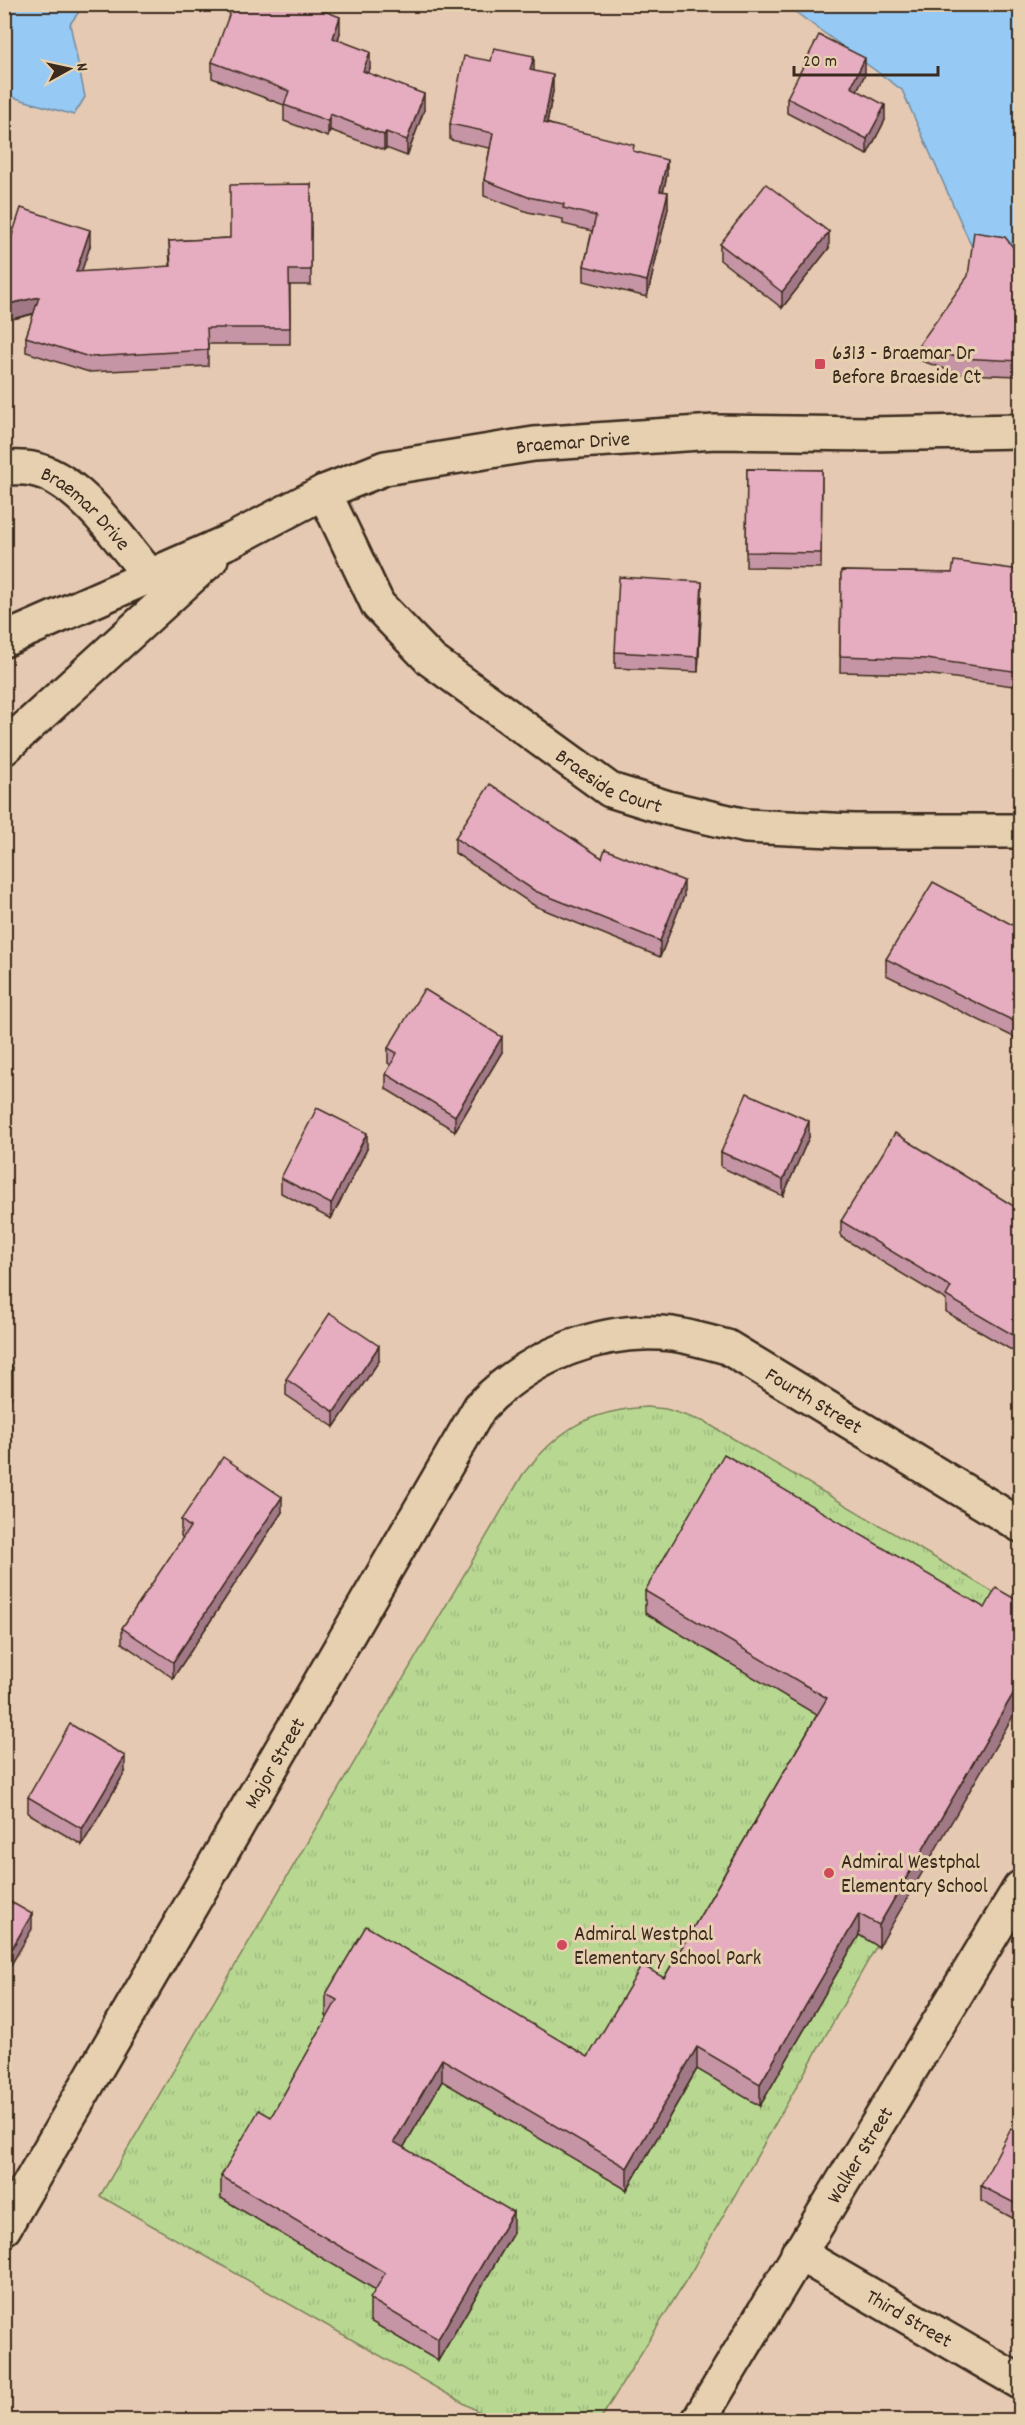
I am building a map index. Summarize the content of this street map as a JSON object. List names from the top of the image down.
{
  "streets": {
    "street": [
      "Braemar Drive",
      "Braeside Court",
      "Fourth Street",
      "Major Street",
      "Walker Street",
      "Third Street"
    ]
  },
  "crossings": [
    ["Braemar Drive", "Braeside Court"],
    ["Fourth Street", "Major Street"],
    ["Walker Street", "Third Street"]
  ],
  "places": {
    "transit": ["6313 - Braemar Dr Before Braeside Ct"],
    "other": ["Admiral Westphal Elementary School", "Admiral Westphal Elementary School Park"]
  },
  "scale_bar": "20 m",
  "north": "right"
}
